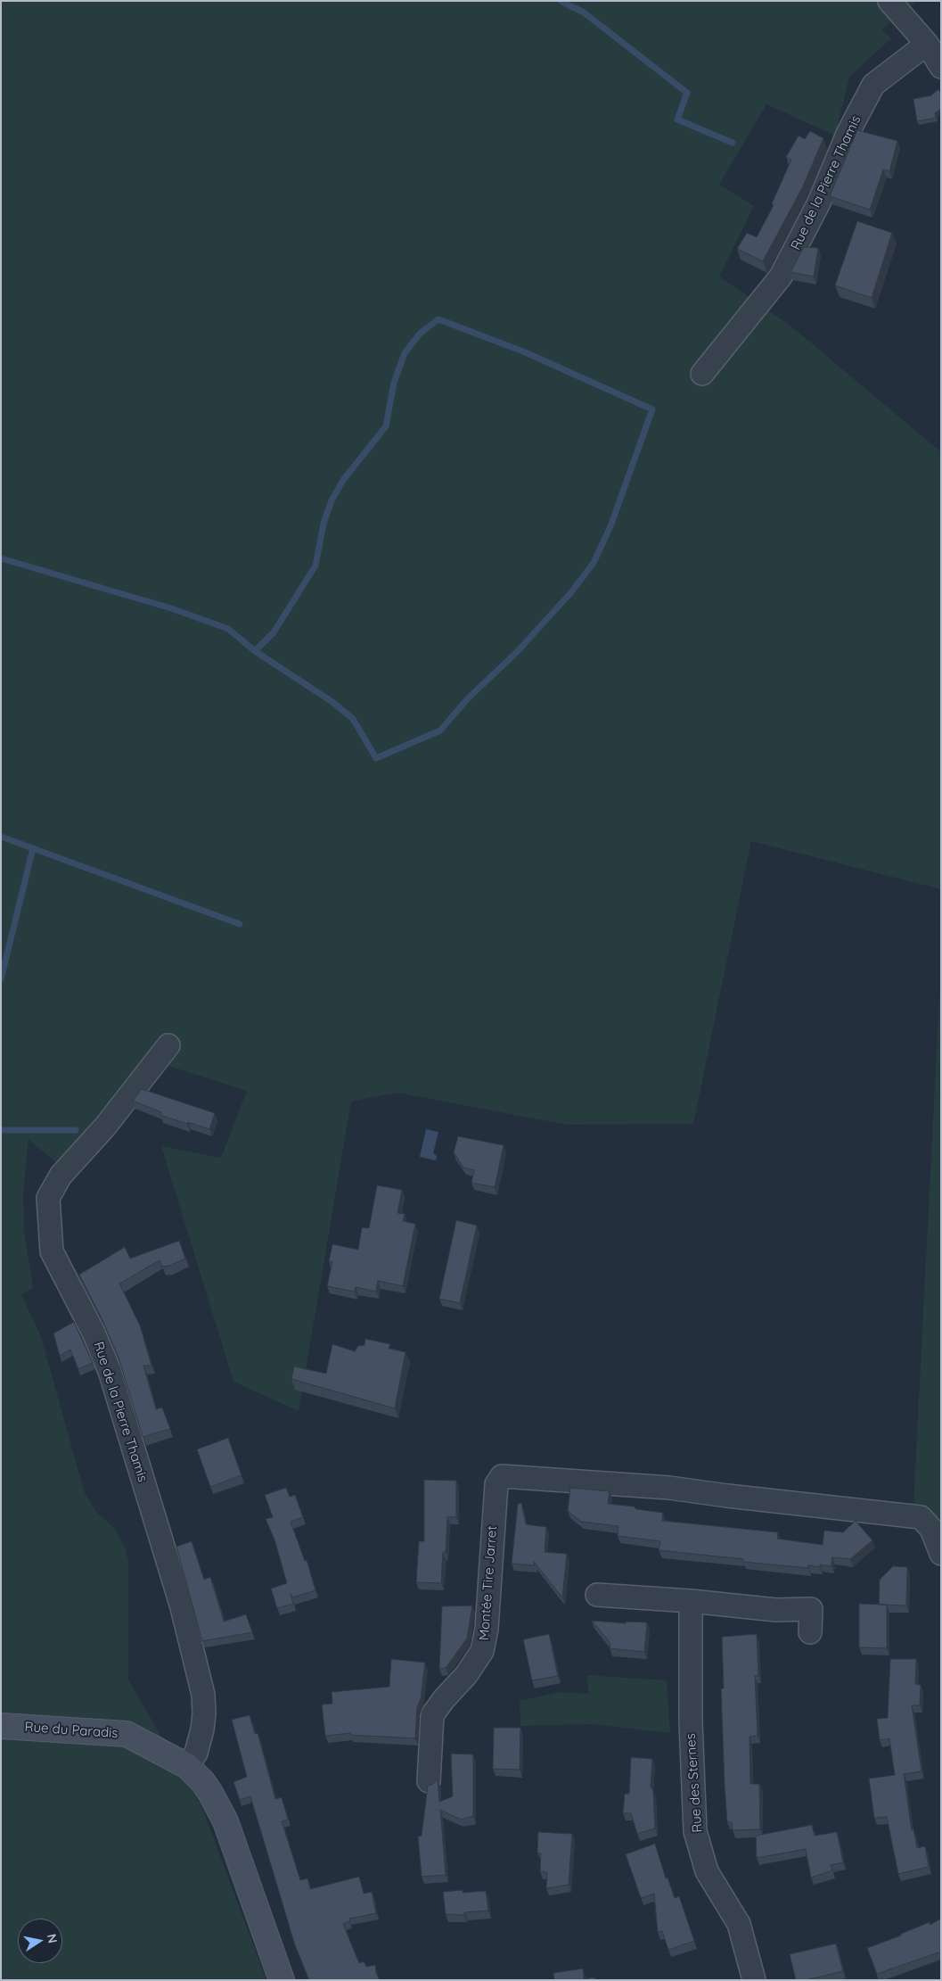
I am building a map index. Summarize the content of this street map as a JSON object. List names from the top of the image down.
{
  "streets": {
    "main road": ["Rue du Paradis"],
    "street": ["Rue de la Pierre Thamis", "Montée Tire Jarret", "Rue des Sternes"]
  },
  "crossings": [
    ["Rue de la Pierre Thamis", "Rue du Paradis"]
  ],
  "north": "right"
}
